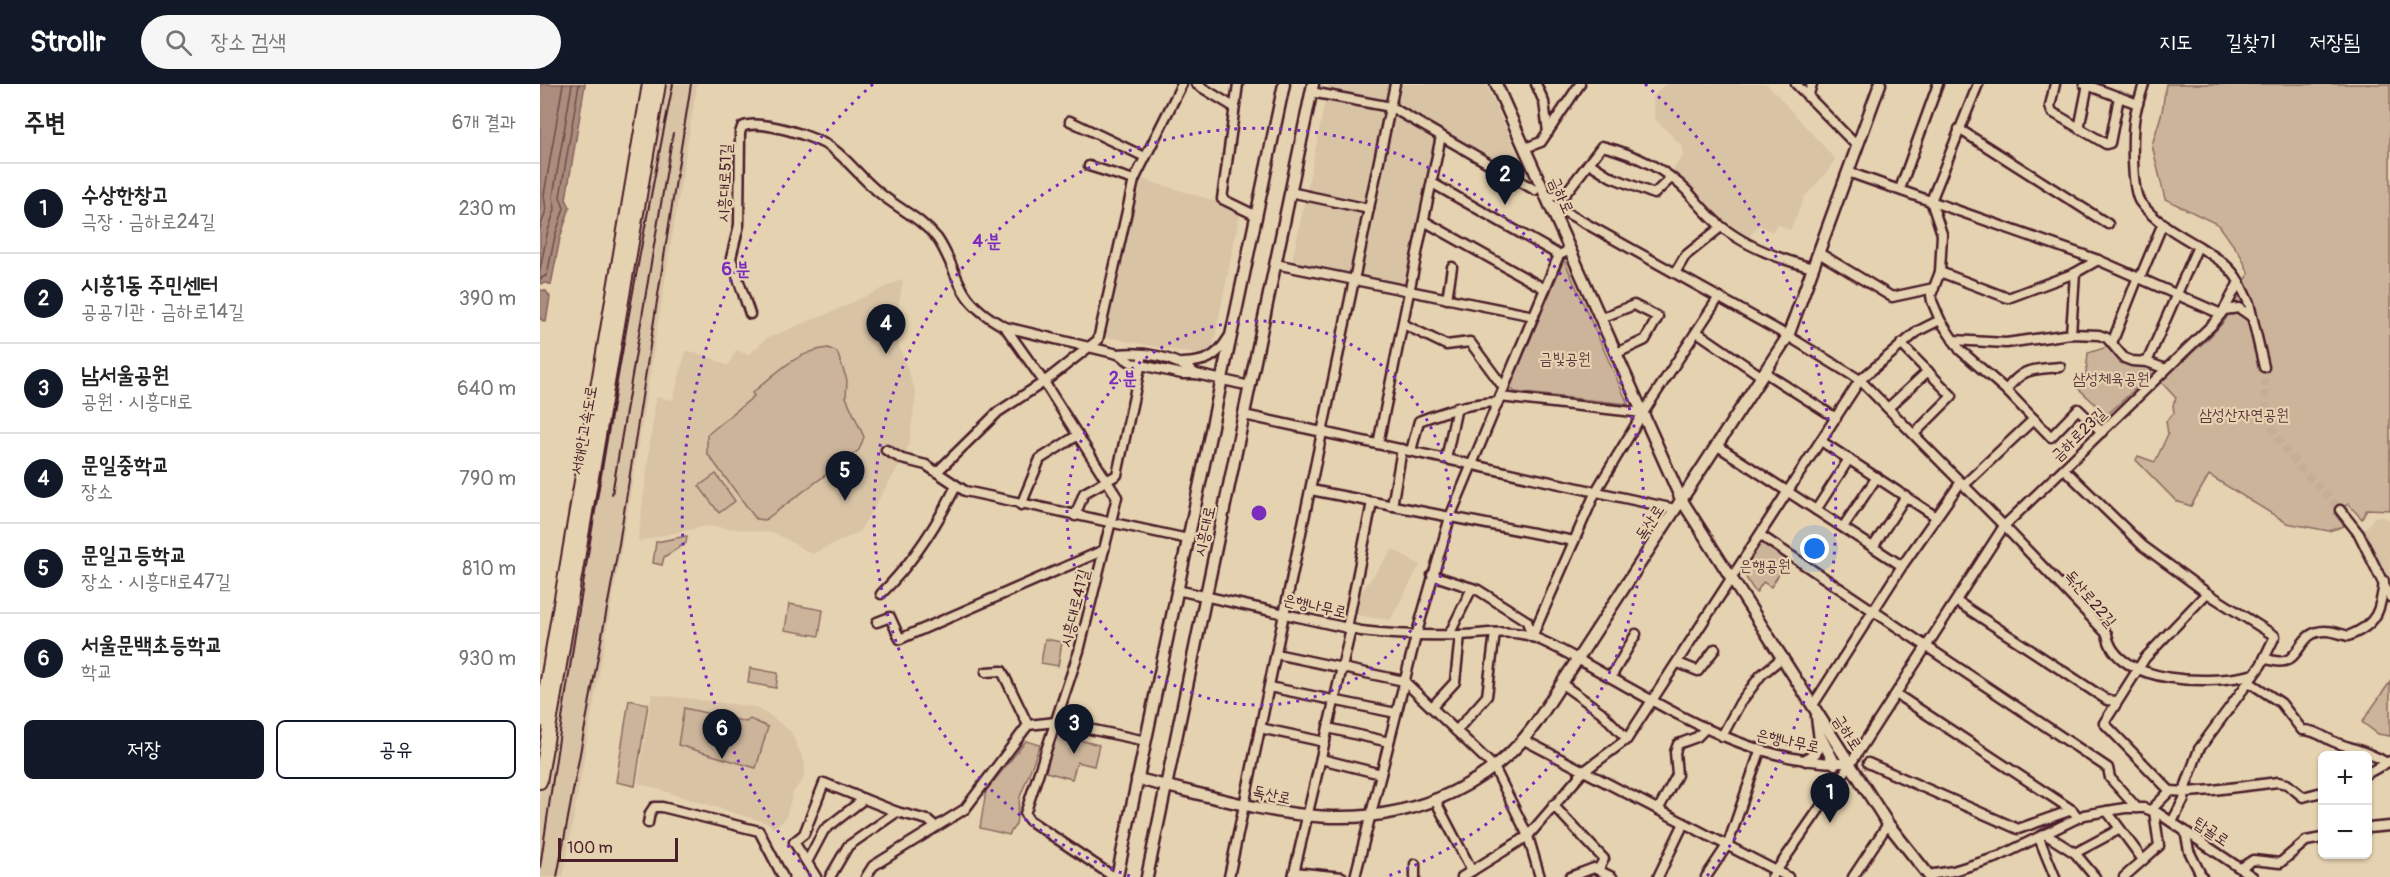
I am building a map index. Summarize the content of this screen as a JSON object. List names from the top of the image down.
{
  "streets": {
    "highway": ["서해안고속도로"],
    "main road": ["금하로", "독산로", "시흥대로"],
    "street": [
      "시흥대로51길",
      "금하로23길",
      "독산로22길",
      "은행나무로",
      "시흥대로41길",
      "탑골로"
    ]
  },
  "crossings": [
    ["시흥대로51길", "시흥대로"],
    ["시흥대로51길", "시흥대로41길"],
    ["금하로", "금하로23길"],
    ["금하로", "독산로"],
    ["금하로", "독산로22길"],
    ["금하로", "은행나무로"],
    ["금하로", "탑골로"],
    ["금하로23길", "독산로22길"],
    ["금하로23길", "은행나무로"],
    ["독산로", "시흥대로"],
    ["독산로", "독산로22길"],
    ["독산로", "은행나무로"],
    ["시흥대로", "은행나무로"],
    ["시흥대로", "시흥대로41길"]
  ],
  "parks": [
    "금빛공원",
    "삼성체육공원",
    "삼성산자연공원",
    "은행공원"
  ],
  "scale_bar": "100 m",
  "page": {
    "header": "Strollr",
    "search": "장소 검색",
    "nav": ["지도", "길찾기", "저장됨"],
    "heading": ["주변", "6개 결과"],
    "pins": [
      "2",
      "4",
      "5",
      "3",
      "6",
      "1"
    ],
    "list": [
      {
        "mark": "1",
        "name": "수상한창고",
        "note": "극장 · 금하로24길",
        "value": "230 m"
      },
      {
        "mark": "2",
        "name": "시흥1동 주민센터",
        "note": "공공기관 · 금하로14길",
        "value": "390 m"
      },
      {
        "mark": "3",
        "name": "남서울공원",
        "note": "공원 · 시흥대로",
        "value": "640 m"
      },
      {
        "mark": "4",
        "name": "문일중학교",
        "note": "장소",
        "value": "790 m"
      },
      {
        "mark": "5",
        "name": "문일고등학교",
        "note": "장소 · 시흥대로47길",
        "value": "810 m"
      },
      {
        "mark": "6",
        "name": "서울문백초등학교",
        "note": "학교",
        "value": "930 m"
      }
    ],
    "buttons": ["저장", "공유"],
    "map_buttons": ["+", "−"],
    "scale": "100 m"
  },
  "rings": ["4 분", "6 분", "2 분"]
}
